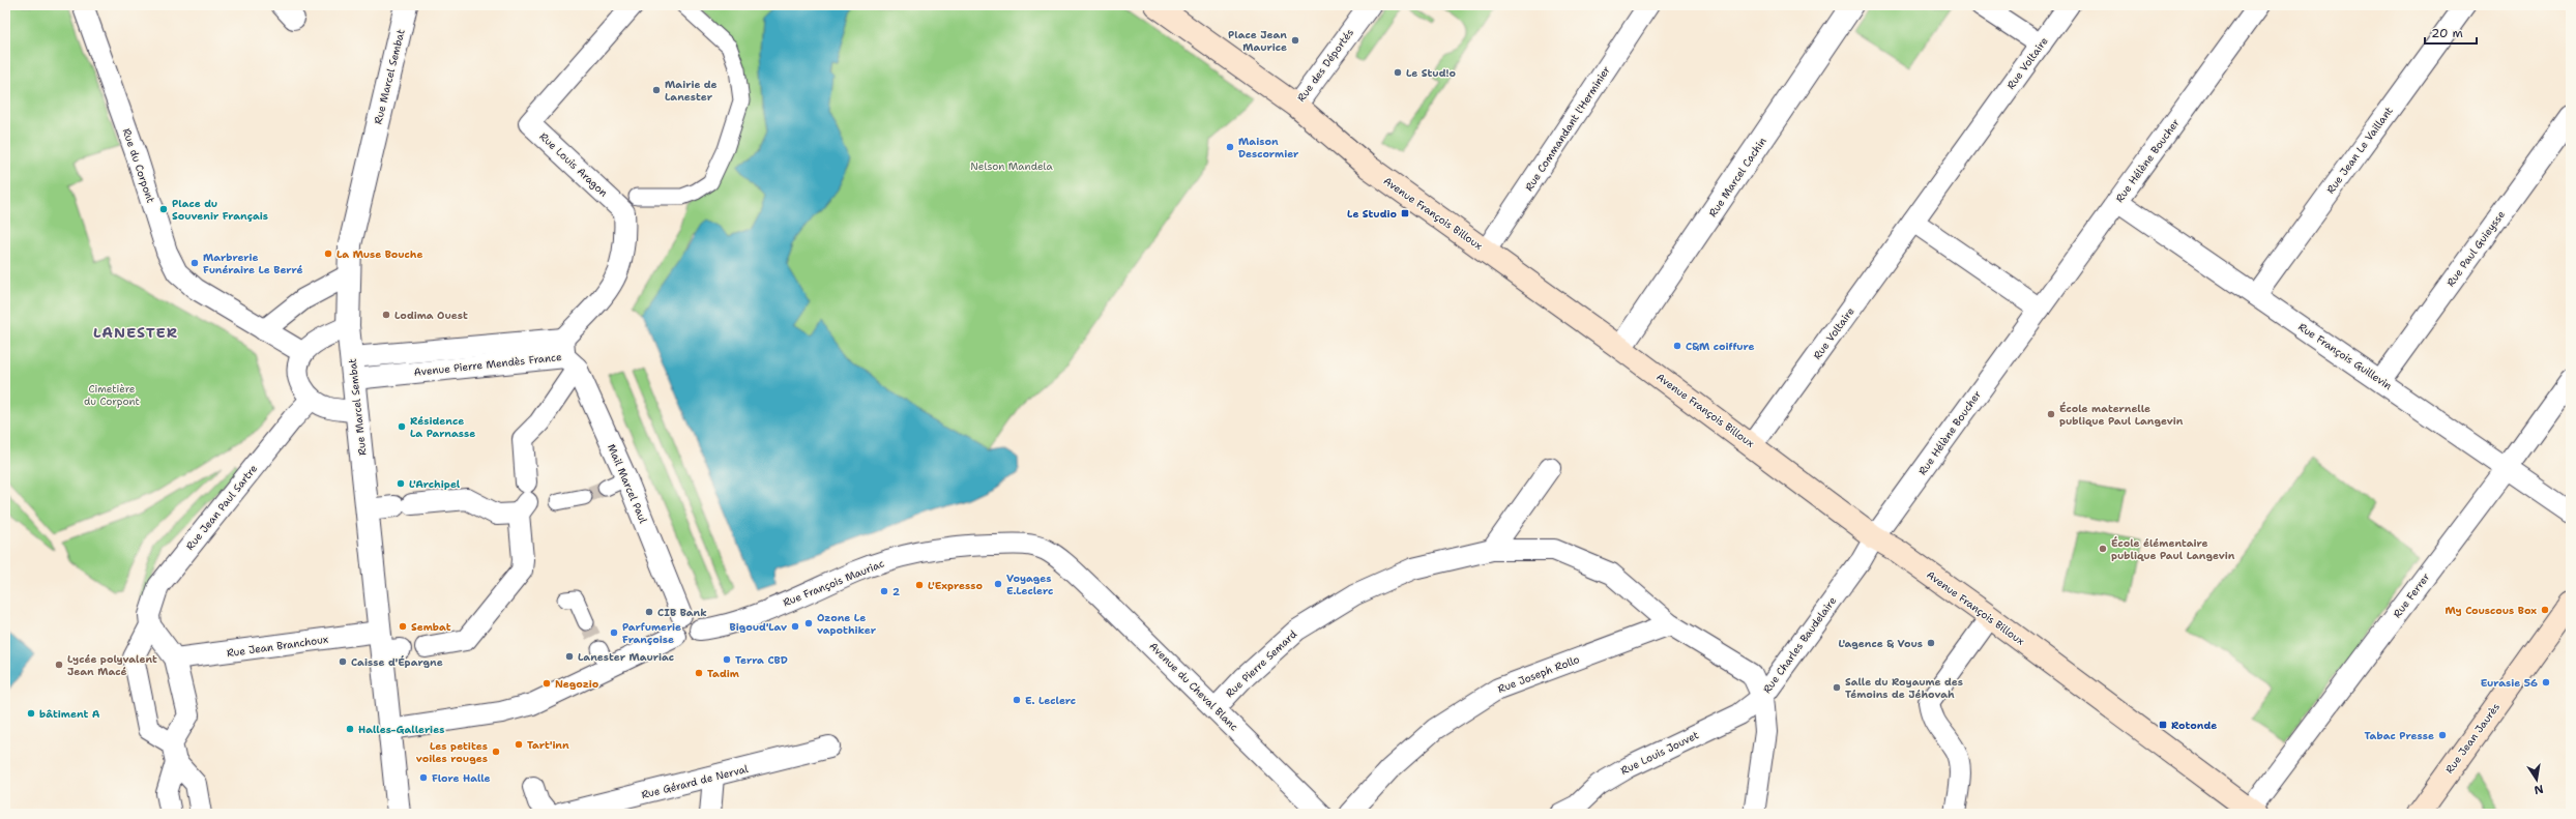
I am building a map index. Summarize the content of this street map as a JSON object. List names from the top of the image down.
{
  "streets": {
    "main road": ["Avenue François Billoux", "Rue Jean Jaurès"],
    "street": [
      "Rue Voltaire",
      "Rue des Déportés",
      "Rue Marcel Sembat",
      "Rue Commandant l'Herminier",
      "Rue Jean Le Vaillant",
      "Rue Hélène Boucher",
      "Rue Louis Aragon",
      "Rue du Corpont",
      "Rue Marcel Cachin",
      "Rue Paul Guieysse",
      "Rue François Guillevin",
      "Avenue Pierre Mendès France",
      "Mail Marcel Paul",
      "Rue Jean Paul Sartre",
      "Rue François Mauriac",
      "Rue Ferrer",
      "Rue Charles Baudelaire",
      "Rue Jean Branchoux",
      "Rue Pierre Semard",
      "Rue Joseph Rollo",
      "Avenue du Cheval Blanc",
      "Rue Louis Jouvet",
      "Rue Gérard de Nerval"
    ]
  },
  "crossings": [
    ["Rue Voltaire", "Avenue François Billoux"],
    ["Rue des Déportés", "Avenue François Billoux"],
    ["Rue Marcel Sembat", "Avenue Pierre Mendès France"],
    ["Rue Marcel Sembat", "Rue Jean Branchoux"],
    ["Rue Commandant l'Herminier", "Avenue François Billoux"],
    ["Rue Jean Le Vaillant", "Rue François Guillevin"],
    ["Rue Hélène Boucher", "Avenue François Billoux"],
    ["Rue Hélène Boucher", "Rue François Guillevin"],
    ["Rue Hélène Boucher", "Rue Charles Baudelaire"],
    ["Rue Marcel Cachin", "Avenue François Billoux"],
    ["Avenue François Billoux", "Rue Ferrer"],
    ["Avenue François Billoux", "Rue Charles Baudelaire"],
    ["Rue Paul Guieysse", "Rue François Guillevin"],
    ["Rue François Guillevin", "Rue Ferrer"],
    ["Avenue Pierre Mendès France", "Mail Marcel Paul"],
    ["Mail Marcel Paul", "Rue François Mauriac"],
    ["Rue François Mauriac", "Avenue du Cheval Blanc"],
    ["Rue Charles Baudelaire", "Rue Pierre Semard"],
    ["Rue Charles Baudelaire", "Rue Louis Jouvet"],
    ["Rue Pierre Semard", "Rue Joseph Rollo"],
    ["Rue Pierre Semard", "Avenue du Cheval Blanc"],
    ["Rue Pierre Semard", "Rue Louis Jouvet"]
  ],
  "districts": ["LANESTER"],
  "parks": ["Nelson Mandela", "Cimetière du Corpont"],
  "places": {
    "other": [
      "Place Jean Maurice",
      "Le Stud!o",
      "Mairie de Lanester",
      "Maison Descormier",
      "Place du Souvenir Français",
      "La Muse Bouche",
      "Marbrerie Funéraire Le Berré",
      "Lodima Ouest",
      "C&M coiffure",
      "École maternelle publique Paul Langevin",
      "Résidence La Parnasse",
      "L'Archipel",
      "École élémentaire publique Paul Langevin",
      "Voyages E.Leclerc",
      "L'Expresso",
      "2",
      "My Couscous Box",
      "CIB Bank",
      "Ozone Le vapothiker",
      "Sembat",
      "Bigoud'Lav",
      "Parfumerie Françoise",
      "L'agence & Vous",
      "Lanester Mauriac",
      "Terra CBD",
      "Caisse d'Épargne",
      "Lycée polyvalent Jean Macé",
      "Tadim",
      "Eurasie 56",
      "Negozio",
      "Salle du Royaume des Témoins de Jéhovah",
      "E. Leclerc",
      "bâtiment A",
      "Halles-Galleries",
      "Tabac Presse",
      "Tart'inn",
      "Les petites voiles rouges",
      "Flore Halle"
    ],
    "transit": ["Le Studio", "Rotonde"]
  },
  "scale_bar": "20 m",
  "north": "bottom"
}
